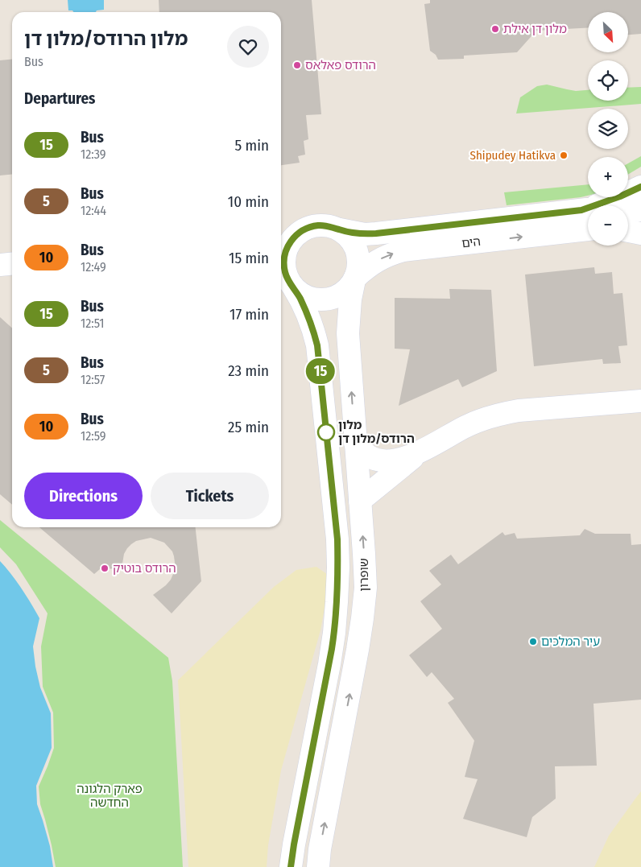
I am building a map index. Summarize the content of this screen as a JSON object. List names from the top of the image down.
{
  "streets": {
    "street": ["הים", "שופרון"]
  },
  "crossings": [
    ["הים", "שופרון"]
  ],
  "parks": ["פארק הלגונה החדשה"],
  "places": [
    "מלון דן אילת",
    "הרודס פאלאס",
    "Shipudey Hatikva",
    "מלון הרודס/מלון דן",
    "הרודס בוטיק",
    "עיר המלכים"
  ],
  "lines": ["bus line 15"],
  "north": "bottom right",
  "page": {
    "on_map": "15",
    "map_buttons": ["+", "−"],
    "heading": [
      ["מלון הרודס/מלון דן", "Bus"],
      "Departures"
    ],
    "list": [
      {
        "mark": "15",
        "name": "Bus",
        "note": "12:39",
        "value": "5 min"
      },
      {
        "mark": "5",
        "name": "Bus",
        "note": "12:44",
        "value": "10 min"
      },
      {
        "mark": "10",
        "name": "Bus",
        "note": "12:49",
        "value": "15 min"
      },
      {
        "mark": "15",
        "name": "Bus",
        "note": "12:51",
        "value": "17 min"
      },
      {
        "mark": "5",
        "name": "Bus",
        "note": "12:57",
        "value": "23 min"
      },
      {
        "mark": "10",
        "name": "Bus",
        "note": "12:59",
        "value": "25 min"
      }
    ],
    "buttons": ["Directions", "Tickets"]
  }
}
